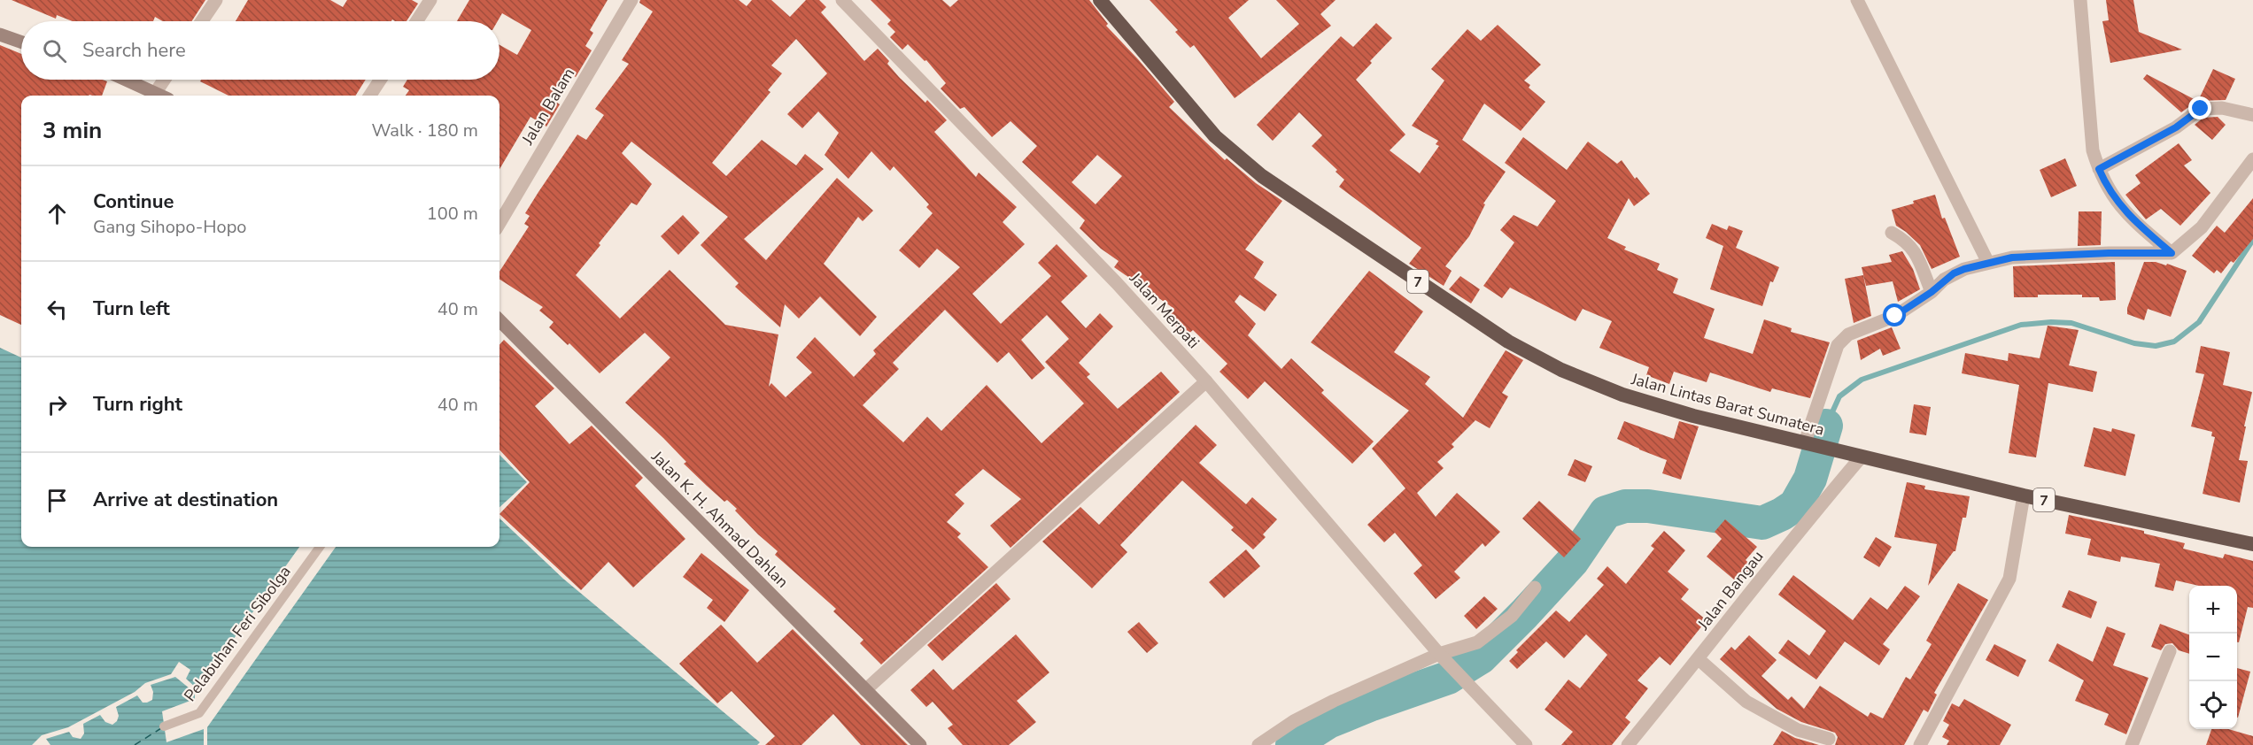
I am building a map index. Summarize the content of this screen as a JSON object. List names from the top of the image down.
{
  "streets": {
    "highway": ["7", "Jalan Lintas Barat Sumatera"],
    "main road": ["Jalan K. H. Ahmad Dahlan"],
    "street": ["Jalan Balam", "Jalan Merpati", "Jalan Bangau"],
    "lane": ["Pelabuhan Feri Sibolga"]
  },
  "crossings": [
    ["Jalan Lintas Barat Sumatera", "Jalan Bangau"]
  ],
  "page": {
    "search": "Search here",
    "heading": ["3 min", "Walk · 180 m"],
    "list": [
      ["Continue", "Gang Sihopo-Hopo", "100 m"],
      ["Turn left", "40 m"],
      ["Turn right", "40 m"],
      "Arrive at destination"
    ],
    "map_buttons": ["+", "−"]
  }
}
